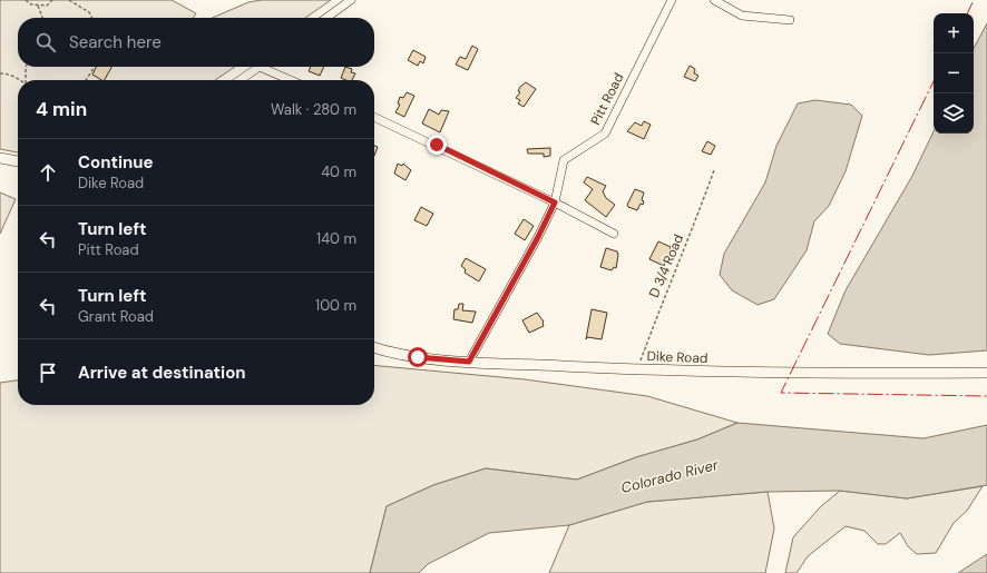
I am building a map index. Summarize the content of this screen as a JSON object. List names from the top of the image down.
{
  "streets": {
    "street": ["Pitt Road", "Dike Road"],
    "path": ["D 3/4 Road"]
  },
  "crossings": [
    ["Pitt Road", "Dike Road"],
    ["D 3/4 Road", "Dike Road"]
  ],
  "water": ["Colorado River"],
  "page": {
    "map_buttons": ["+", "−"],
    "search": "Search here",
    "heading": ["4 min", "Walk · 280 m"],
    "list": [
      ["Continue", "Dike Road", "40 m"],
      ["Turn left", "Pitt Road", "140 m"],
      ["Turn left", "Grant Road", "100 m"],
      "Arrive at destination"
    ]
  }
}
